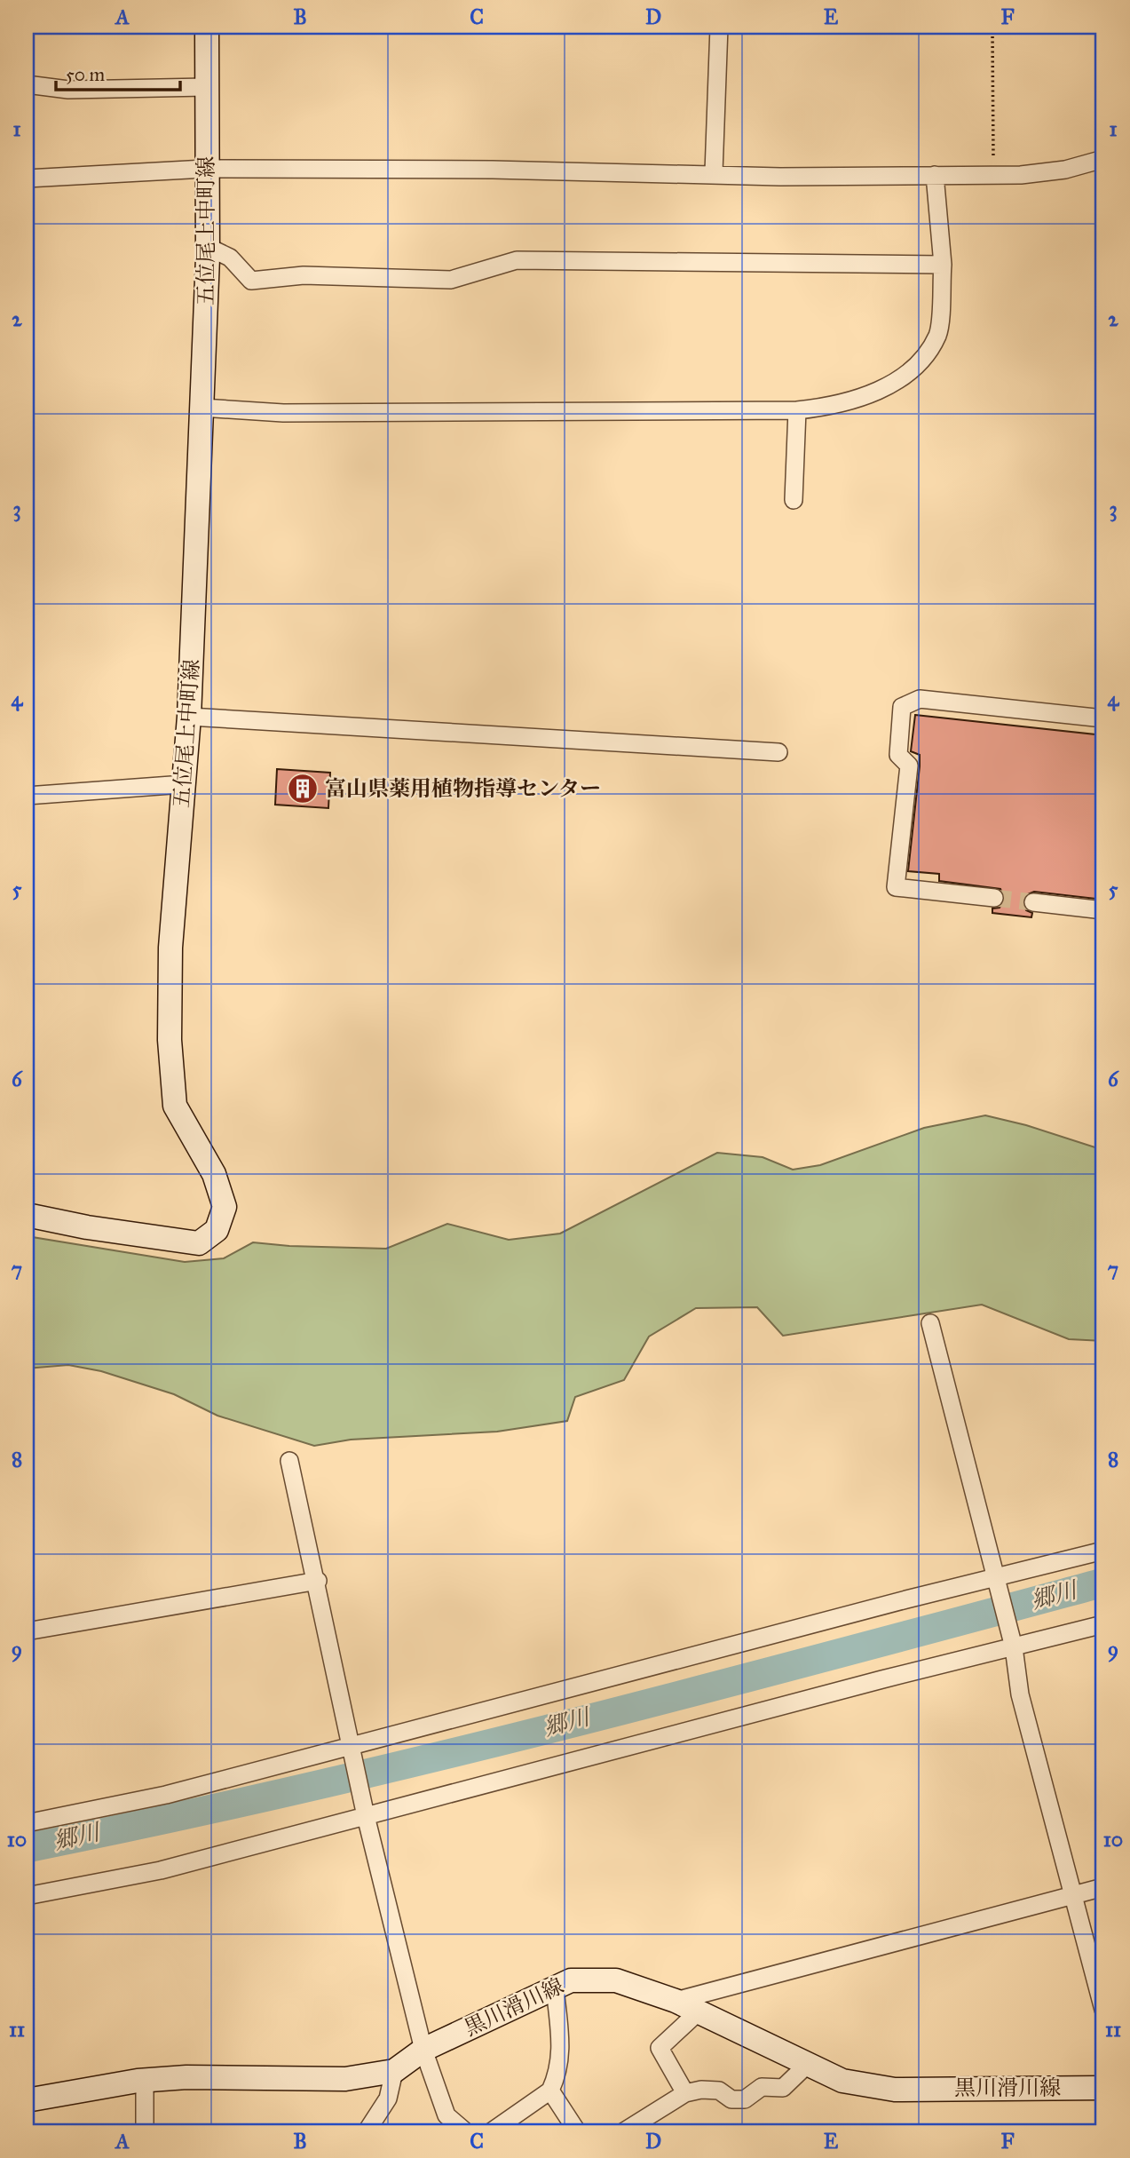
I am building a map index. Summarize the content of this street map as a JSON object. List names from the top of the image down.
{
  "streets": {
    "main road": ["五位尾上中町線", "黒川滑川線"]
  },
  "water": ["郷川"],
  "places": {
    "building": ["富山県薬用植物指導センター"]
  },
  "scale_bar": "50 m",
  "grid": {
    "columns": [
      "A",
      "B",
      "C",
      "D",
      "E",
      "F"
    ],
    "rows": [
      "1",
      "2",
      "3",
      "4",
      "5",
      "6",
      "7",
      "8",
      "9",
      "10",
      "11"
    ]
  }
}
